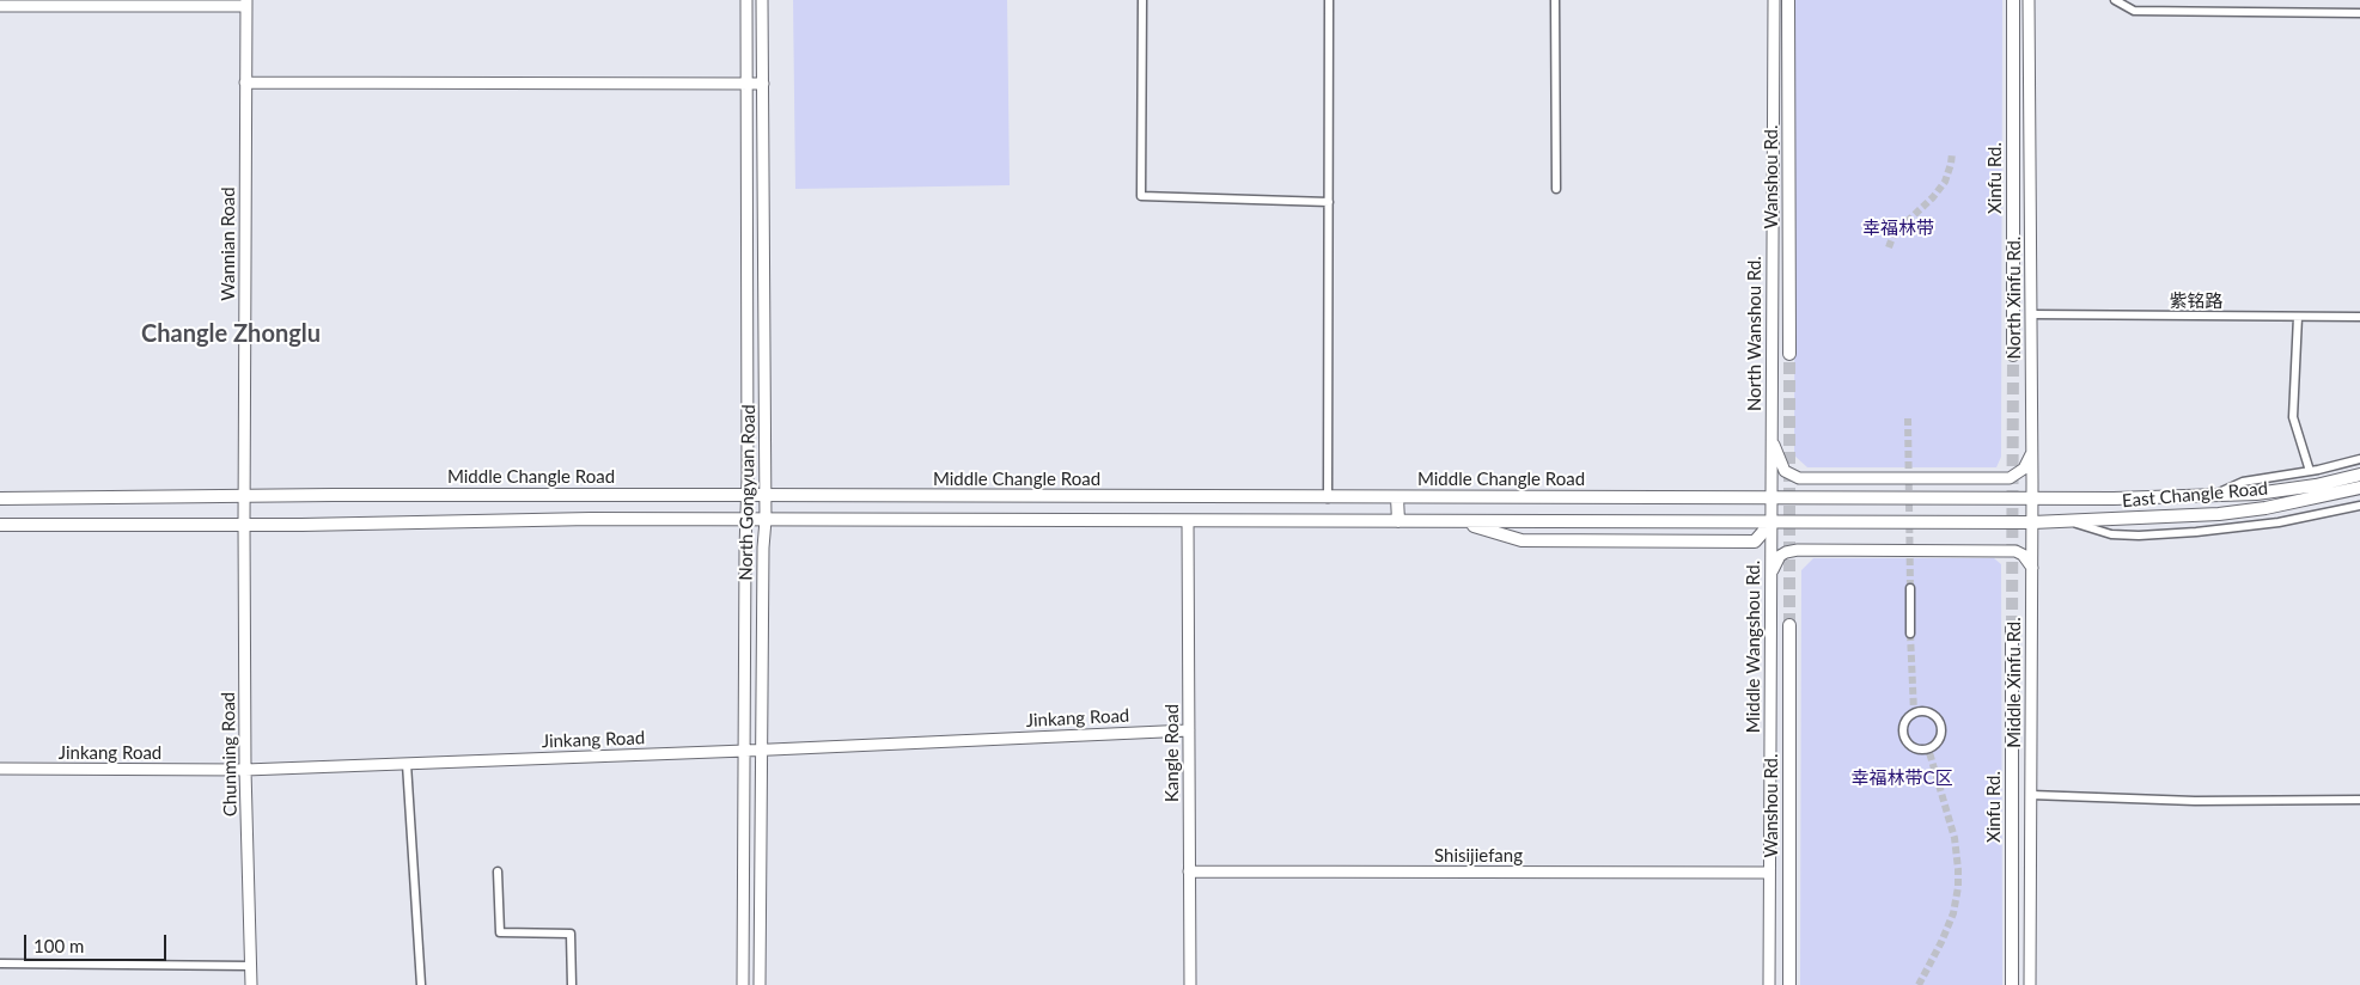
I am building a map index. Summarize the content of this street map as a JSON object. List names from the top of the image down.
{
  "streets": {
    "main road": [
      "Wanshou Rd.",
      "Xinfu Rd.",
      "Wannian Road",
      "North Xinfu Rd.",
      "North Wanshou Rd.",
      "Middle Changle Road",
      "North Gongyuan Road",
      "East Changle Road",
      "Middle Wangshou Rd.",
      "Middle Xinfu Rd.",
      "Jinkang Road",
      "Kangle Road",
      "Chunming Road",
      "Shisijiefang"
    ],
    "street": ["紫铭路"]
  },
  "crossings": [
    ["Wannian Road", "Middle Changle Road"],
    ["Wannian Road", "Chunming Road"],
    ["North Xinfu Rd.", "紫铭路"],
    ["North Xinfu Rd.", "Middle Changle Road"],
    ["North Xinfu Rd.", "East Changle Road"],
    ["North Xinfu Rd.", "Middle Xinfu Rd."],
    ["North Wanshou Rd.", "Middle Changle Road"],
    ["North Wanshou Rd.", "Middle Wangshou Rd."],
    ["Middle Changle Road", "North Gongyuan Road"],
    ["Middle Changle Road", "East Changle Road"],
    ["North Gongyuan Road", "Jinkang Road"],
    ["East Changle Road", "Middle Xinfu Rd."],
    ["Middle Wangshou Rd.", "Shisijiefang"],
    ["Jinkang Road", "Kangle Road"],
    ["Jinkang Road", "Chunming Road"],
    ["Kangle Road", "Shisijiefang"]
  ],
  "districts": ["Changle Zhonglu"],
  "parks": ["幸福林带", "幸福林带C区"],
  "scale_bar": "100 m"
}
